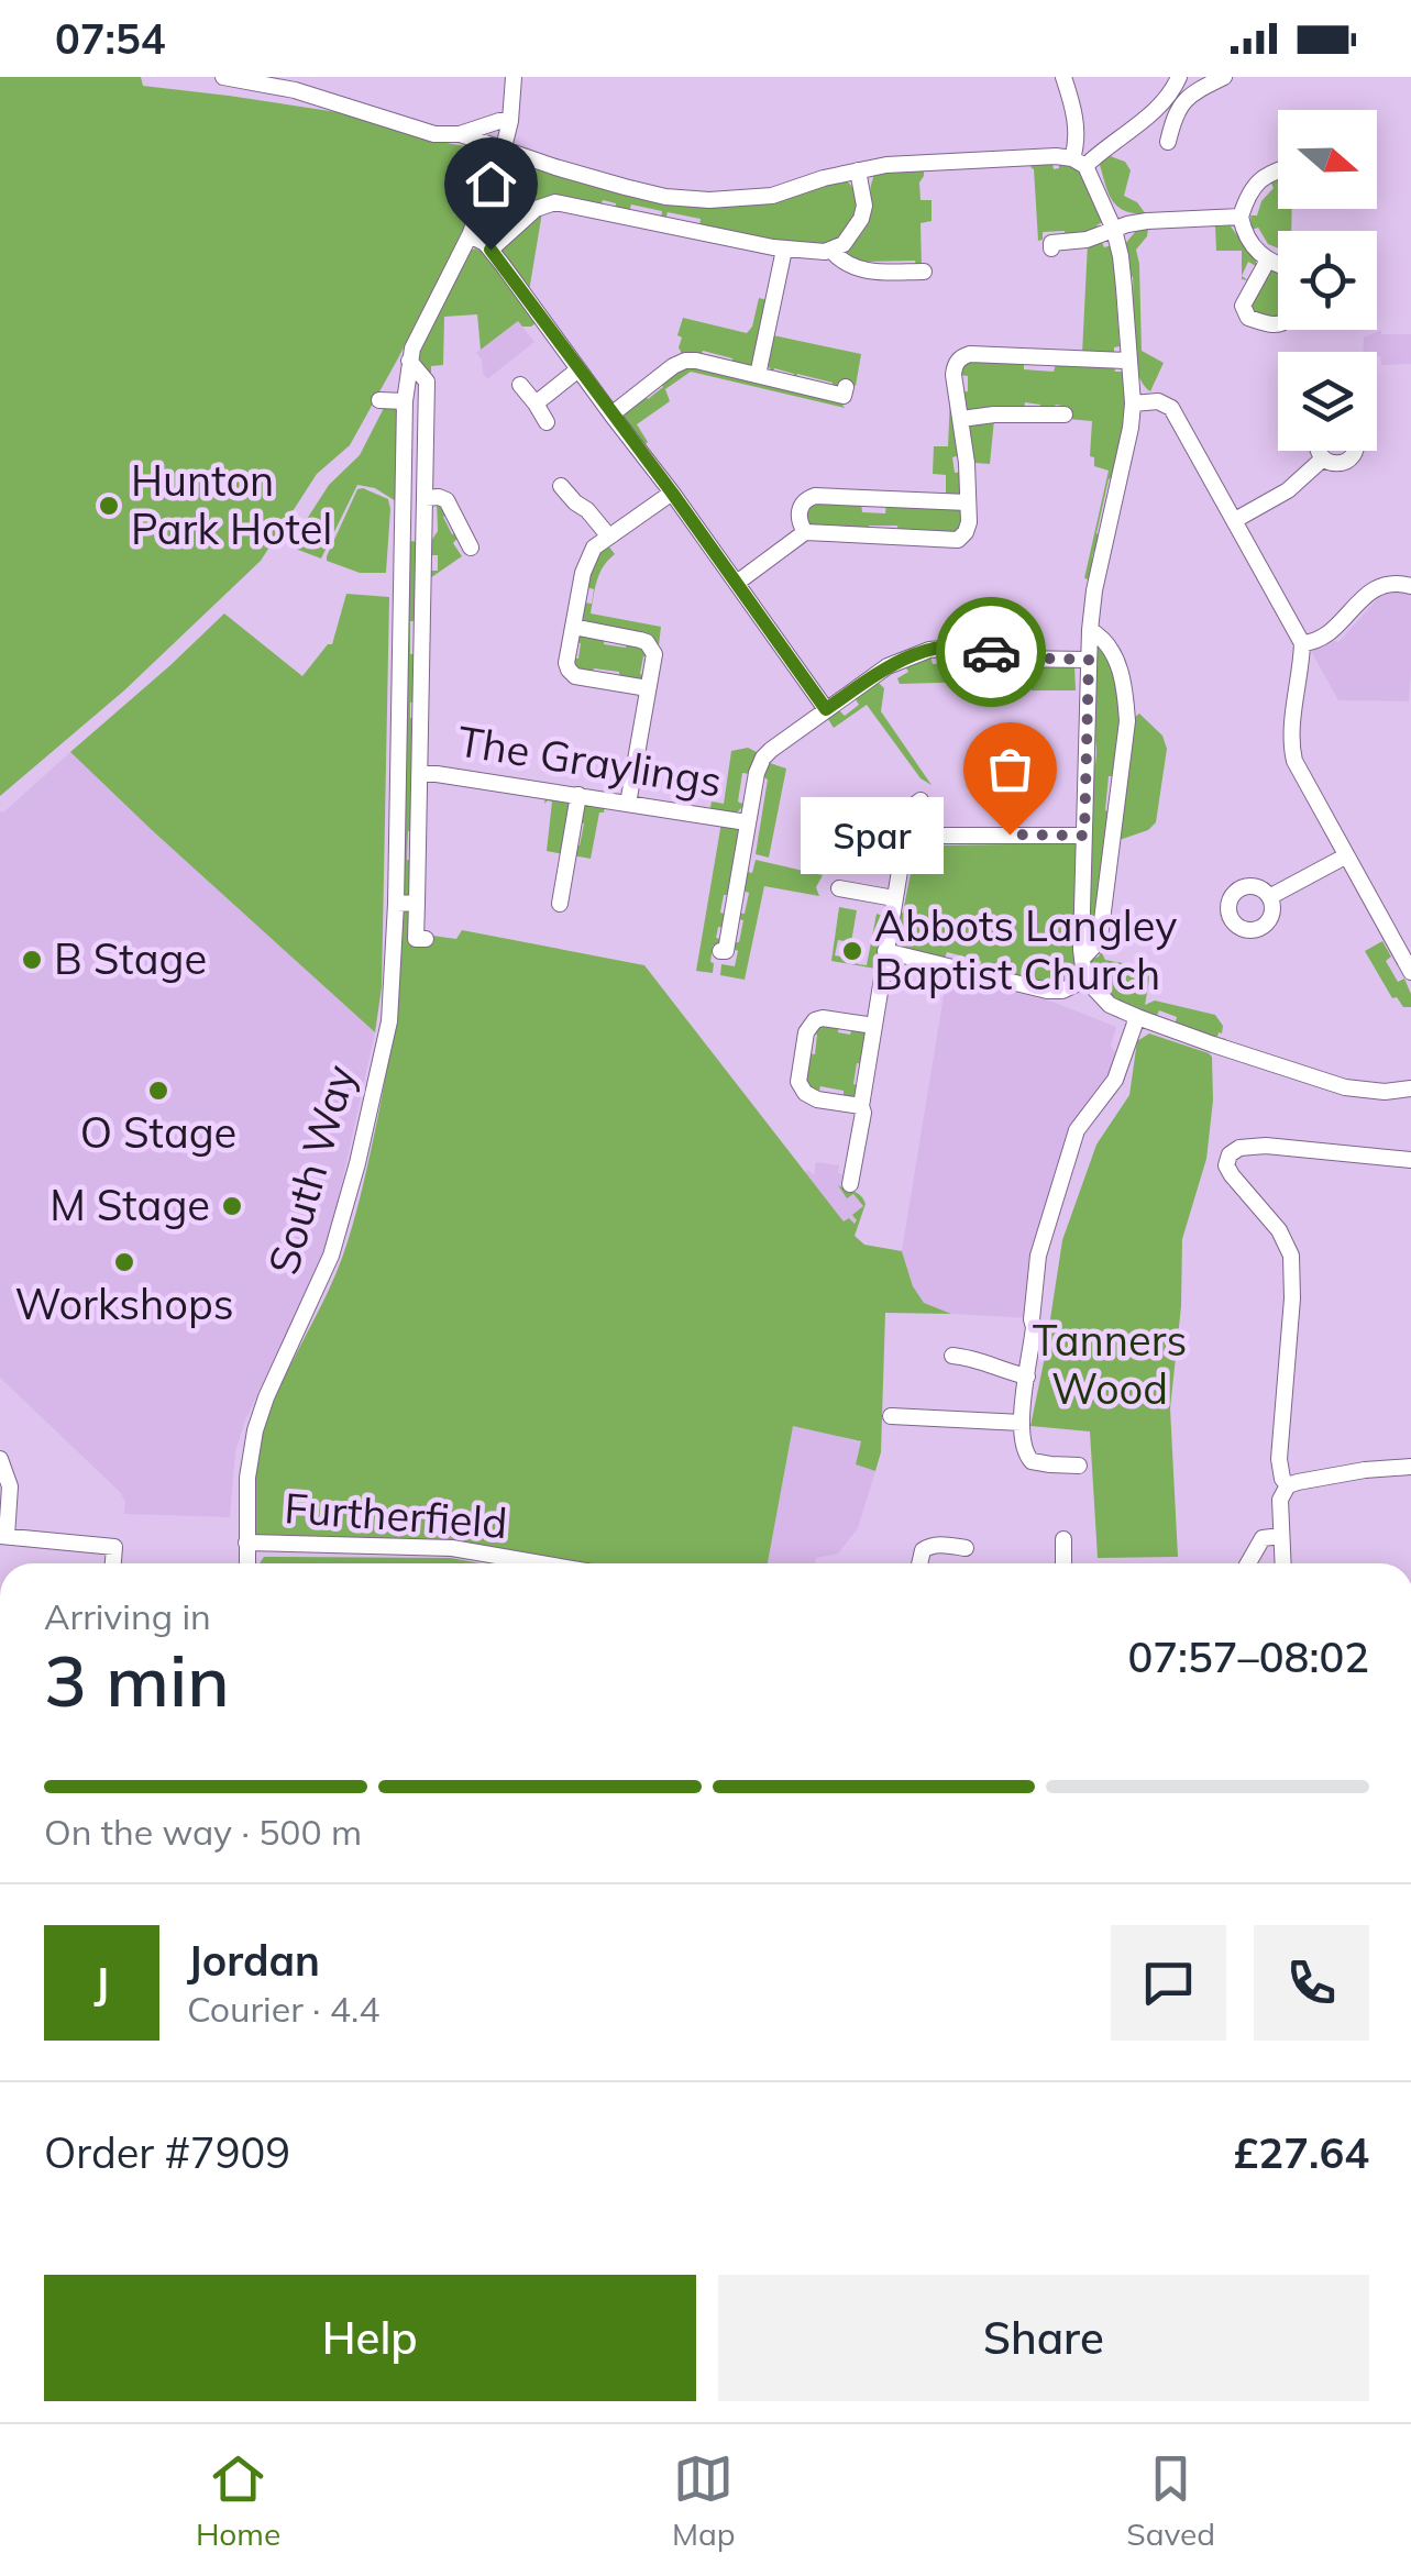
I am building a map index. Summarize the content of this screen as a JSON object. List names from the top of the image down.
{
  "streets": {
    "street": ["The Graylings", "South Way", "Furtherfield"]
  },
  "crossings": [
    ["South Way", "Furtherfield"]
  ],
  "parks": ["Tanners Wood"],
  "places": [
    "Hunton Park Hotel",
    "Spar",
    "Abbots Langley Baptist Church",
    "B Stage",
    "O Stage",
    "M Stage",
    "Workshops"
  ],
  "north": "right",
  "page": {
    "status": "07:54",
    "bubble": "Spar",
    "heading": ["3 min", "Arriving in", "07:57–08:02"],
    "panel": [
      "Jordan",
      "Courier · 4.4",
      "Order #7909",
      "£27.64"
    ],
    "bar": "On the way · 500 m",
    "round": "J",
    "buttons": ["Help", "Share"],
    "tabs": ["Home", "Map", "Saved"]
  }
}
